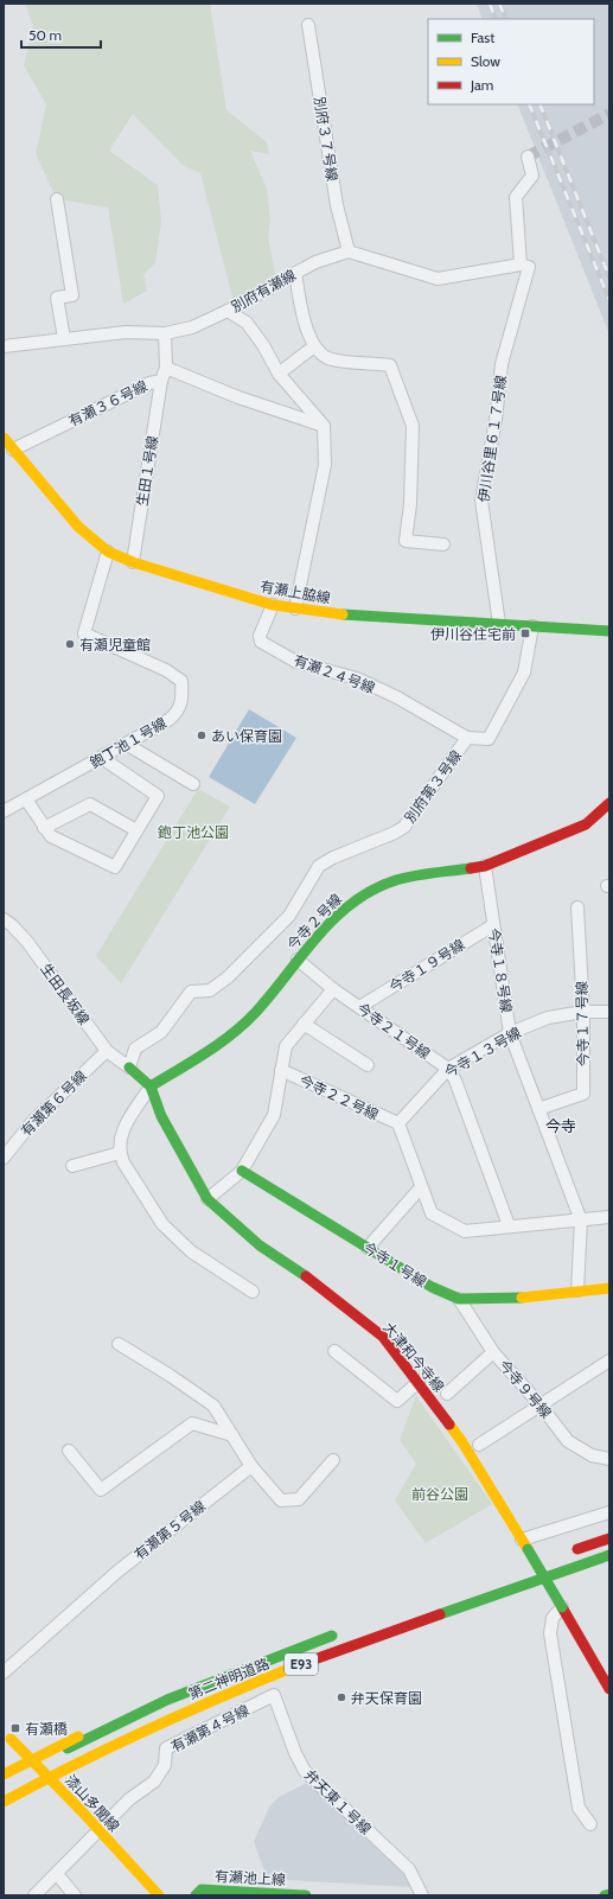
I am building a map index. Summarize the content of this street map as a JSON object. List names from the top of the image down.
{
  "streets": {
    "main road": [
      "有瀬上脇線",
      "今寺２号線",
      "今寺１号線",
      "大津和今寺線",
      "E93",
      "第二神明道路",
      "漆山多聞線",
      "有瀬池上線"
    ],
    "street": [
      "別府３７号線",
      "別府有瀬線",
      "有瀬３６号線",
      "伊川谷里６１７号線",
      "生田１号線",
      "有瀬２４号線",
      "鉋丁池１号線",
      "別府第３号線",
      "今寺１９号線",
      "今寺１８号線",
      "生田長坂線",
      "今寺１７号線",
      "今寺２１号線",
      "今寺１３号線",
      "今寺２２号線",
      "有瀬第６号線",
      "今寺９号線",
      "有瀬第５号線",
      "有瀬第４号線",
      "弁天東１号線"
    ]
  },
  "crossings": [
    ["別府３７号線", "別府有瀬線"],
    ["別府有瀬線", "有瀬３６号線"],
    ["有瀬３６号線", "生田１号線"],
    ["有瀬３６号線", "有瀬上脇線"],
    ["伊川谷里６１７号線", "有瀬上脇線"],
    ["生田１号線", "有瀬上脇線"],
    ["有瀬上脇線", "有瀬２４号線"],
    ["有瀬上脇線", "鉋丁池１号線"],
    ["有瀬上脇線", "別府第３号線"],
    ["有瀬２４号線", "別府第３号線"],
    ["別府第３号線", "生田長坂線"],
    ["別府第３号線", "大津和今寺線"],
    ["今寺２号線", "今寺１８号線"],
    ["今寺２号線", "今寺２１号線"],
    ["今寺２号線", "大津和今寺線"],
    ["今寺１９号線", "今寺１８号線"],
    ["今寺１９号線", "今寺２１号線"],
    ["今寺１８号線", "今寺１７号線"],
    ["今寺１８号線", "今寺１３号線"],
    ["今寺１８号線", "今寺１号線"],
    ["生田長坂線", "有瀬第６号線"],
    ["生田長坂線", "大津和今寺線"],
    ["今寺１７号線", "今寺１３号線"],
    ["今寺２１号線", "今寺１３号線"],
    ["今寺１３号線", "今寺２２号線"],
    ["今寺１号線", "今寺９号線"],
    ["有瀬第４号線", "弁天東１号線"],
    ["有瀬第４号線", "漆山多聞線"]
  ],
  "districts": ["今寺"],
  "parks": ["鉋丁池公園", "前谷公園"],
  "places": {
    "transit": ["伊川谷住宅前", "有瀬橋"],
    "other": ["有瀬児童館", "あい保育園", "弁天保育園"]
  },
  "legend": ["Fast", "Slow", "Jam"],
  "scale_bar": "50 m"
}
